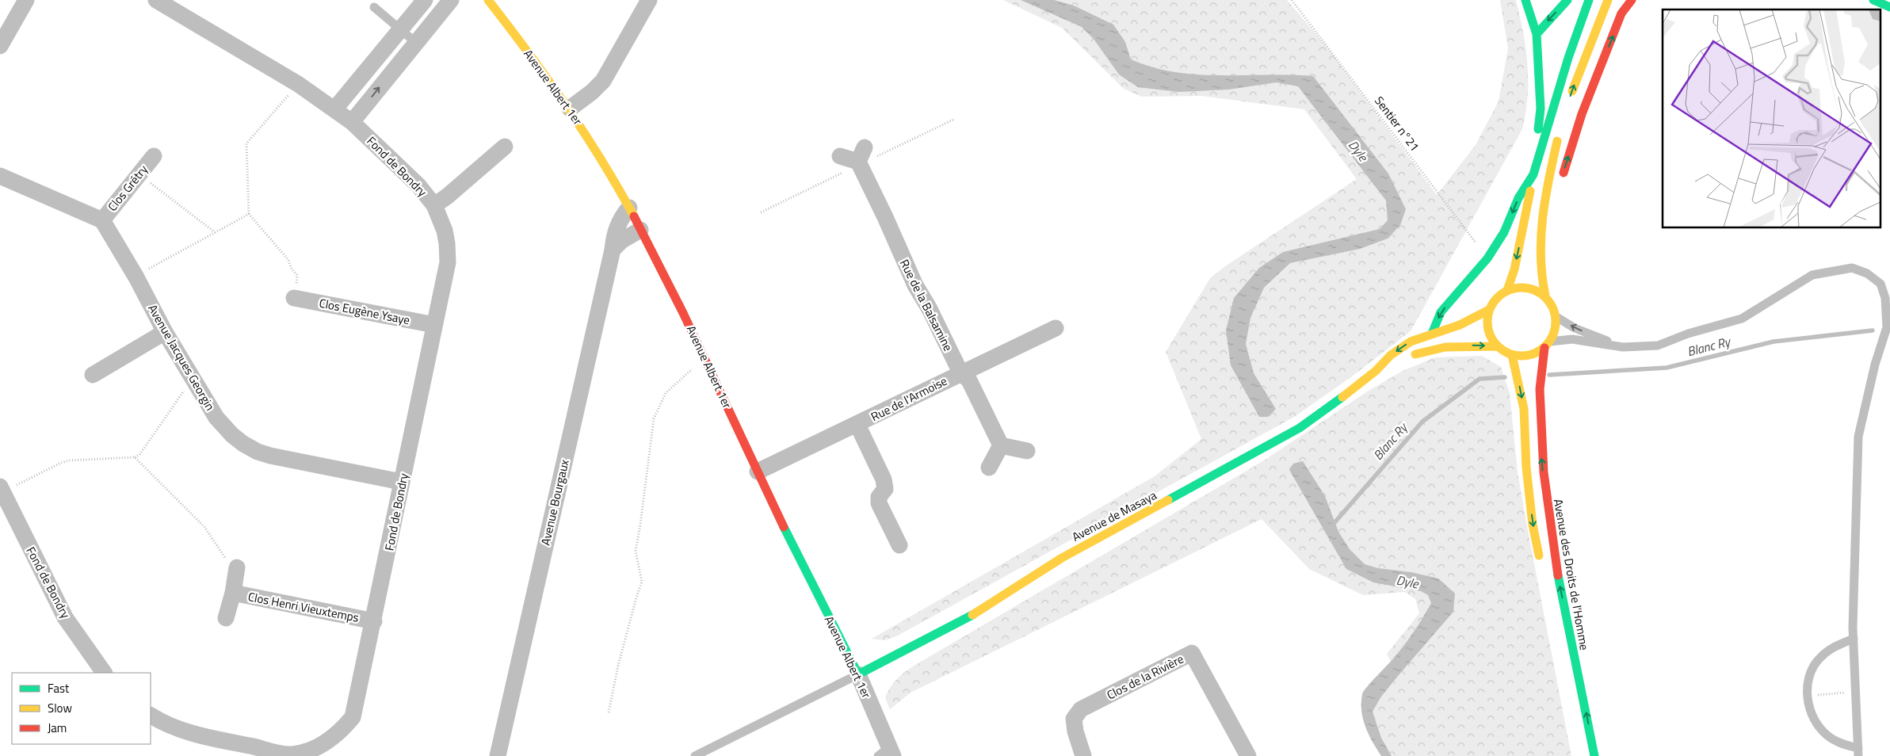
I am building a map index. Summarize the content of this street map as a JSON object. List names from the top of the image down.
{
  "streets": {
    "main road": ["Avenue Albert 1er", "Avenue de Masaya", "Avenue des Droits de l'Homme"],
    "street": [
      "Fond de Bondry",
      "Clos Grétry",
      "Rue de la Balsamine",
      "Clos Eugène Ysaye",
      "Avenue Jacques Georgin",
      "Rue de l'Armoise",
      "Avenue Bourgaux",
      "Clos Henri Vieuxtemps",
      "Clos de la Rivière"
    ],
    "path": ["Sentier n°21"]
  },
  "crossings": [
    ["Avenue Albert 1er", "Rue de l'Armoise"],
    ["Avenue Albert 1er", "Avenue Bourgaux"],
    ["Avenue Albert 1er", "Avenue de Masaya"],
    ["Fond de Bondry", "Clos Eugène Ysaye"],
    ["Fond de Bondry", "Avenue Jacques Georgin"],
    ["Fond de Bondry", "Clos Henri Vieuxtemps"],
    ["Clos Grétry", "Avenue Jacques Georgin"],
    ["Rue de la Balsamine", "Rue de l'Armoise"],
    ["Avenue de Masaya", "Avenue des Droits de l'Homme"]
  ],
  "water": ["Dyle", "Blanc Ry"],
  "legend": ["Fast", "Slow", "Jam"]
}
